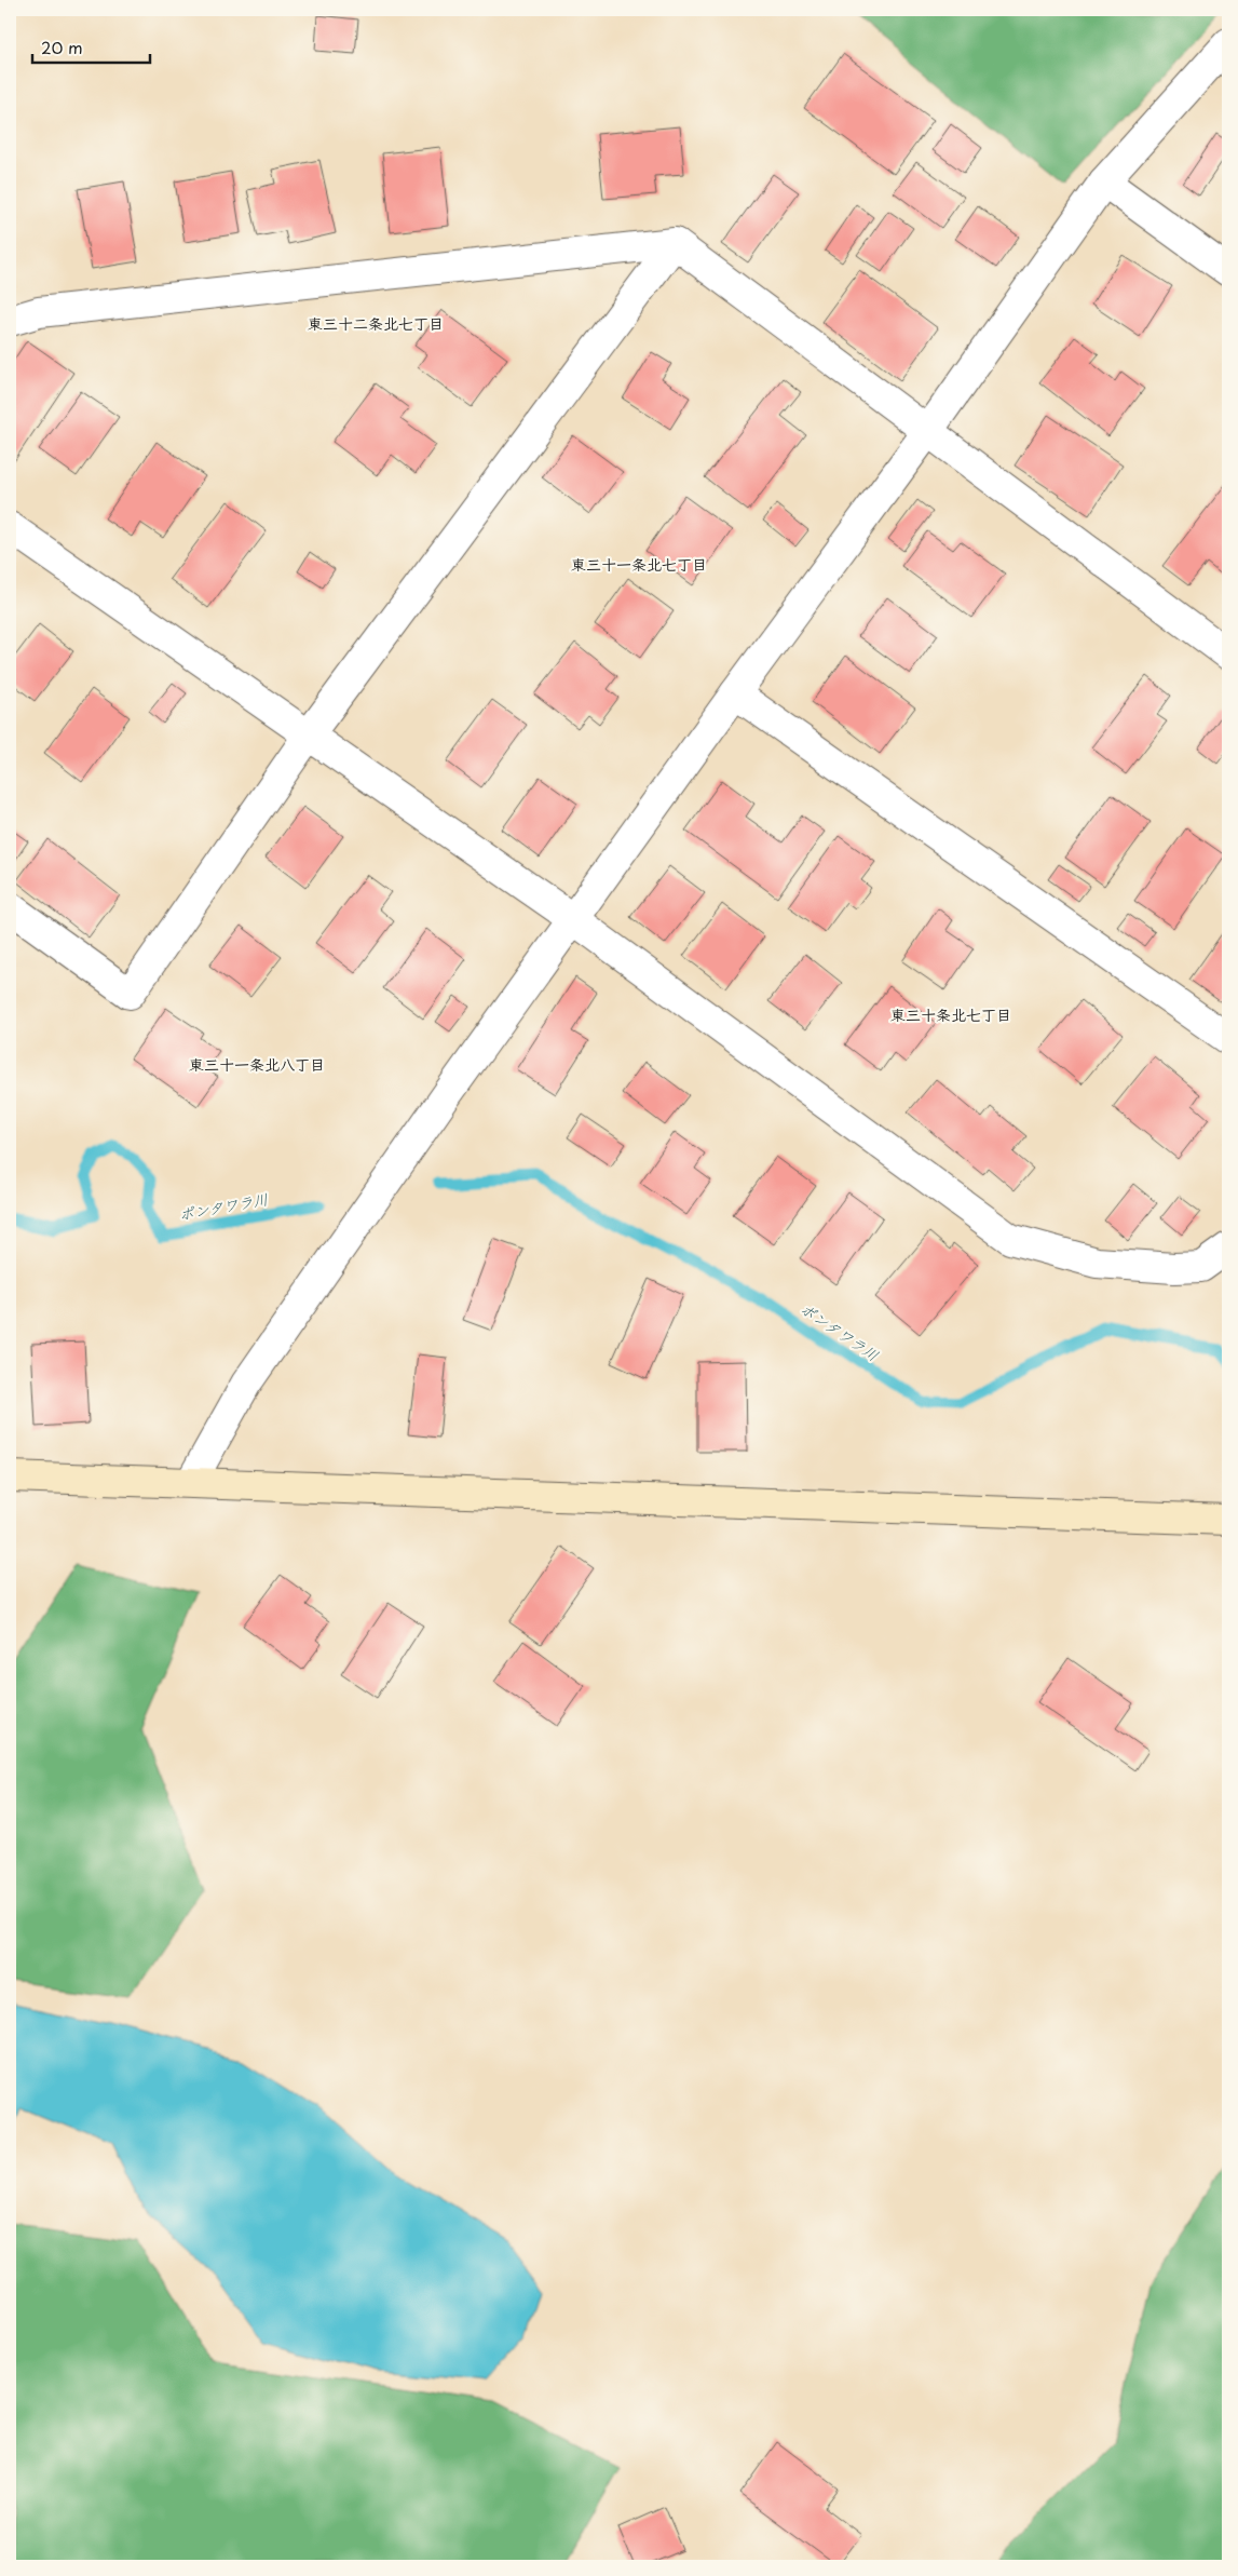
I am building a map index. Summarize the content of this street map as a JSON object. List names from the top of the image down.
{
  "districts": [
    "東三十二条北七丁目",
    "東三十一条北七丁目",
    "東三十条北七丁目",
    "東三十一条北八丁目"
  ],
  "water": ["ポンタワラ川"],
  "scale_bar": "20 m"
}
